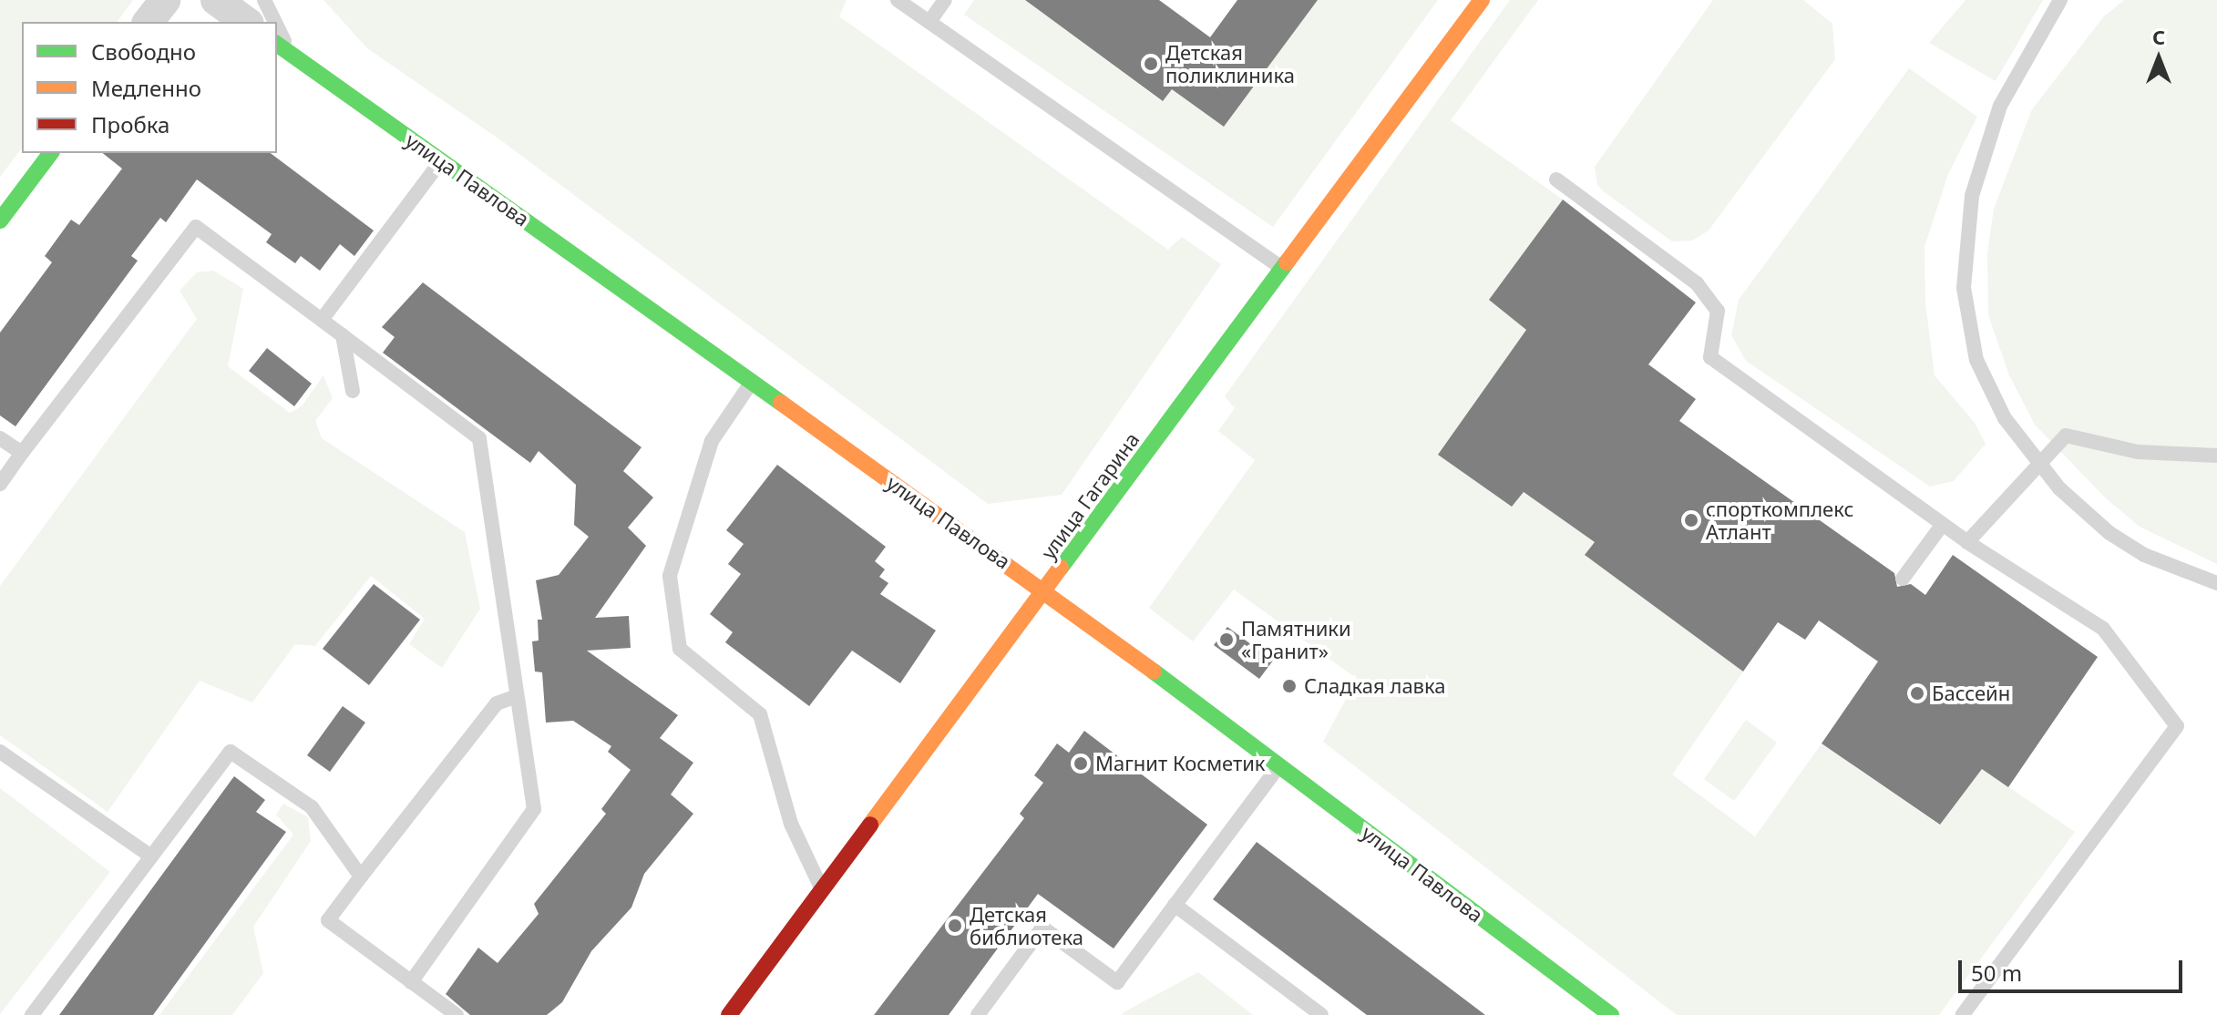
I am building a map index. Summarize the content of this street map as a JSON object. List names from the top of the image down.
{
  "streets": {
    "street": ["улица Павлова", "улица Гагарина"]
  },
  "crossings": [
    ["улица Павлова", "улица Гагарина"]
  ],
  "places": [
    "Детская поликлиника",
    "спорткомплекс Атлант",
    "Памятники «Гранит»",
    "Сладкая лавка",
    "Бассейн",
    "Магнит Косметик",
    "Детская библиотека"
  ],
  "legend": ["Свободно", "Медленно", "Пробка"],
  "scale_bar": "50 m",
  "north": "top"
}
